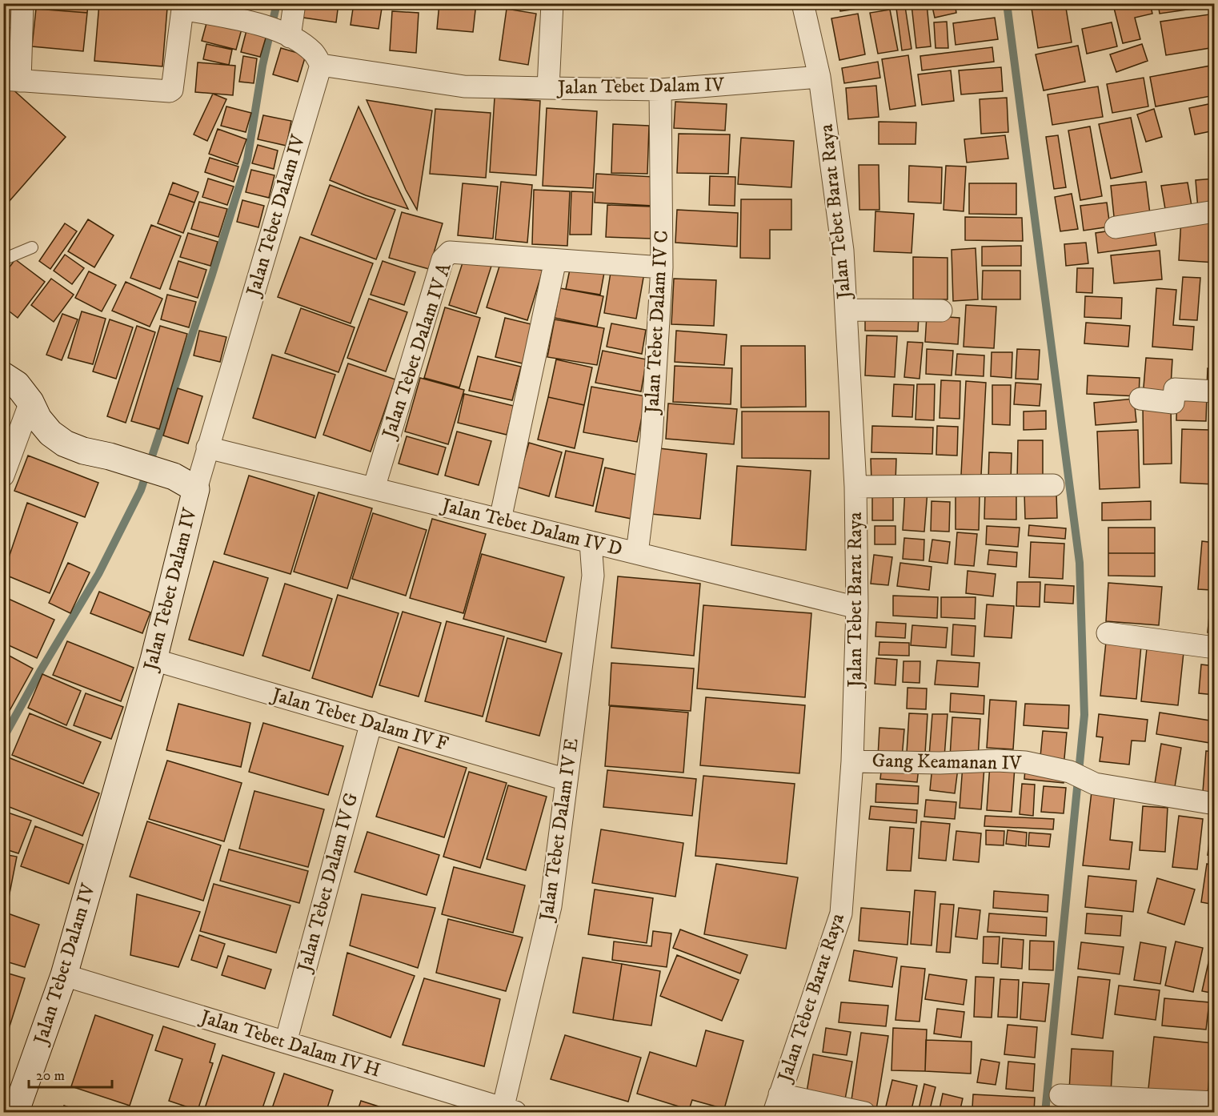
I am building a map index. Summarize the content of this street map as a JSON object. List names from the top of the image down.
{
  "streets": {
    "street": [
      "Jalan Tebet Dalam IV",
      "Jalan Tebet Barat Raya",
      "Jalan Tebet Dalam IV C",
      "Jalan Tebet Dalam IV A",
      "Jalan Tebet Dalam IV D",
      "Jalan Tebet Dalam IV F",
      "Gang Keamanan IV",
      "Jalan Tebet Dalam IV E",
      "Jalan Tebet Dalam IV G",
      "Jalan Tebet Dalam IV H"
    ]
  },
  "crossings": [
    ["Jalan Tebet Dalam IV", "Jalan Tebet Barat Raya"],
    ["Jalan Tebet Dalam IV", "Jalan Tebet Dalam IV C"],
    ["Jalan Tebet Dalam IV", "Jalan Tebet Dalam IV D"],
    ["Jalan Tebet Dalam IV", "Jalan Tebet Dalam IV F"],
    ["Jalan Tebet Dalam IV", "Jalan Tebet Dalam IV H"],
    ["Jalan Tebet Barat Raya", "Jalan Tebet Dalam IV D"],
    ["Jalan Tebet Barat Raya", "Gang Keamanan IV"],
    ["Jalan Tebet Dalam IV C", "Jalan Tebet Dalam IV A"],
    ["Jalan Tebet Dalam IV C", "Jalan Tebet Dalam IV D"],
    ["Jalan Tebet Dalam IV A", "Jalan Tebet Dalam IV D"],
    ["Jalan Tebet Dalam IV D", "Jalan Tebet Dalam IV E"],
    ["Jalan Tebet Dalam IV F", "Jalan Tebet Dalam IV E"],
    ["Jalan Tebet Dalam IV F", "Jalan Tebet Dalam IV G"],
    ["Jalan Tebet Dalam IV E", "Jalan Tebet Dalam IV H"],
    ["Jalan Tebet Dalam IV G", "Jalan Tebet Dalam IV H"]
  ],
  "scale_bar": "20 m"
}
